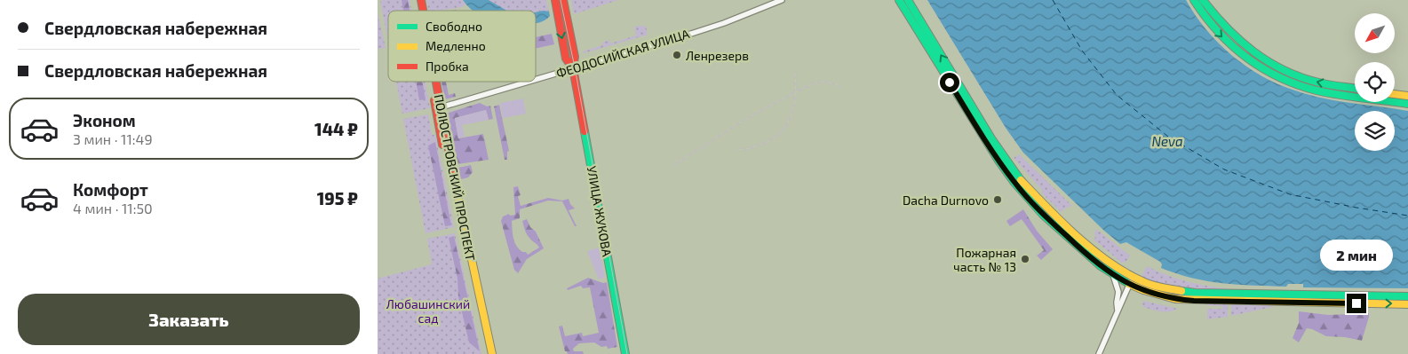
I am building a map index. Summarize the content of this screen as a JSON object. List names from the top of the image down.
{
  "streets": {
    "main road": ["ПОЛЮСТРОВСКИЙ ПРОСПЕКТ", "УЛИЦА ЖУКОВА"],
    "street": ["ФЕОДОСИЙСКАЯ УЛИЦА"]
  },
  "crossings": [
    ["ФЕОДОСИЙСКАЯ УЛИЦА", "ПОЛЮСТРОВСКИЙ ПРОСПЕКТ"],
    ["ФЕОДОСИЙСКАЯ УЛИЦА", "УЛИЦА ЖУКОВА"]
  ],
  "water": ["Neva"],
  "parks": ["Любашинский сад"],
  "places": ["Ленрезерв", "Dacha Durnovo", "Пожарная часть № 13"],
  "legend": ["Свободно", "Медленно", "Пробка"],
  "north": "bottom left",
  "page": {
    "banner": ["Свердловская набережная", "Свердловская набережная"],
    "list": [
      {
        "name": "Эконом",
        "note": "3 мин · 11:49",
        "value": "144 ₽"
      },
      {
        "name": "Комфорт",
        "note": "4 мин · 11:50",
        "value": "195 ₽"
      }
    ],
    "bubble": "2 мин",
    "buttons": "Заказать"
  }
}
